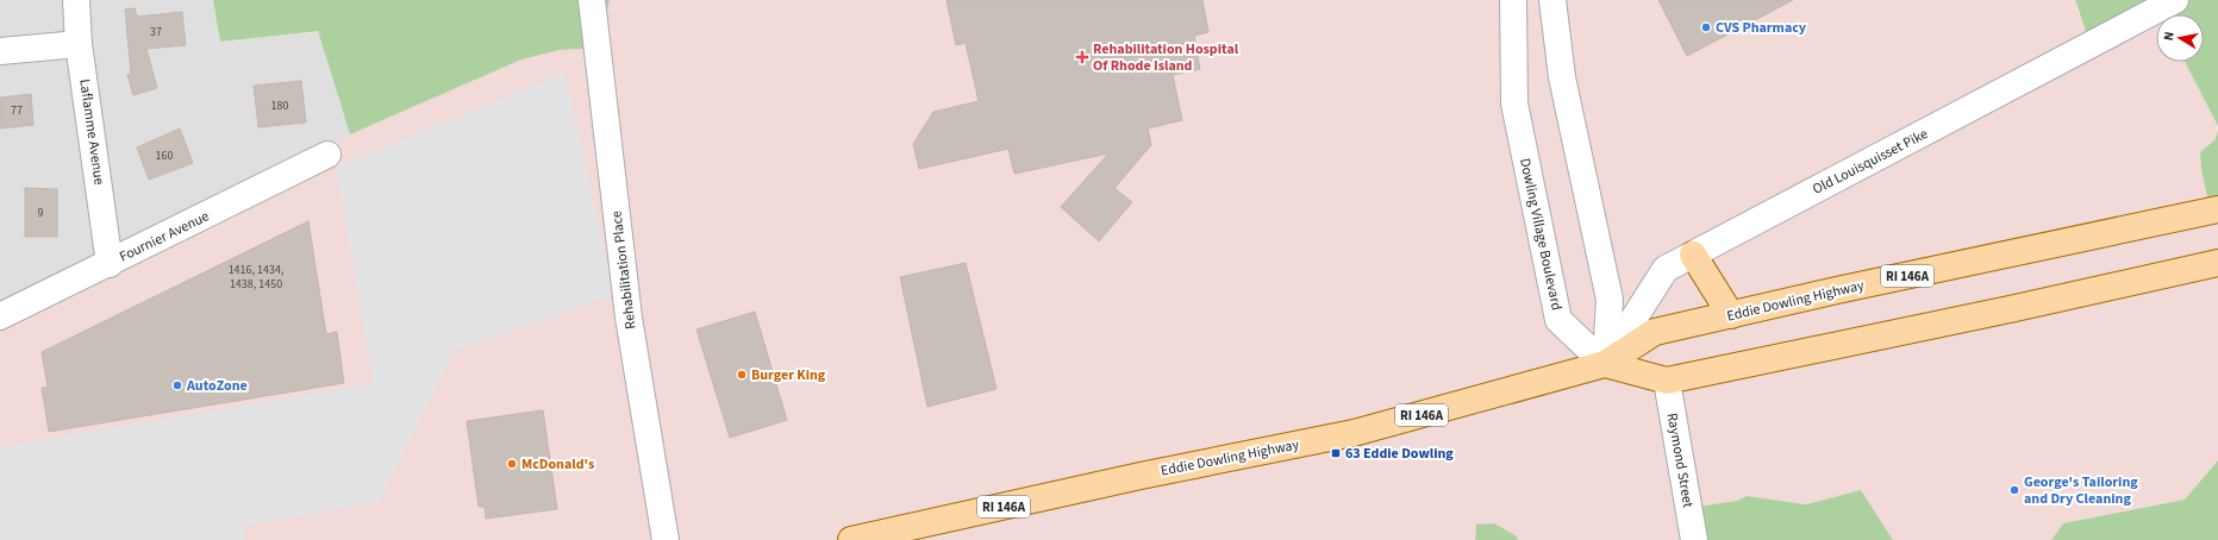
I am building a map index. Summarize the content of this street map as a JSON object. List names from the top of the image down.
{
  "streets": {
    "main road": ["RI 146A", "Eddie Dowling Highway"],
    "street": [
      "Laflamme Avenue",
      "Old Louisquisset Pike",
      "Dowling Village Boulevard",
      "Fournier Avenue",
      "Rehabilitation Place",
      "Raymond Street"
    ]
  },
  "crossings": [
    ["Laflamme Avenue", "Fournier Avenue"],
    ["Old Louisquisset Pike", "Dowling Village Boulevard"],
    ["Old Louisquisset Pike", "Eddie Dowling Highway"],
    ["Dowling Village Boulevard", "Eddie Dowling Highway"]
  ],
  "places": {
    "other": [
      "CVS Pharmacy",
      "Burger King",
      "AutoZone",
      "McDonald's",
      "George's Tailoring and Dry Cleaning"
    ],
    "health": ["Rehabilitation Hospital Of Rhode Island"],
    "transit": ["63 Eddie Dowling"]
  },
  "house_numbers": [
    "37",
    "180",
    "77",
    "160",
    "9",
    "1416, 1434, 1438, 1450"
  ],
  "north": "left"
}
